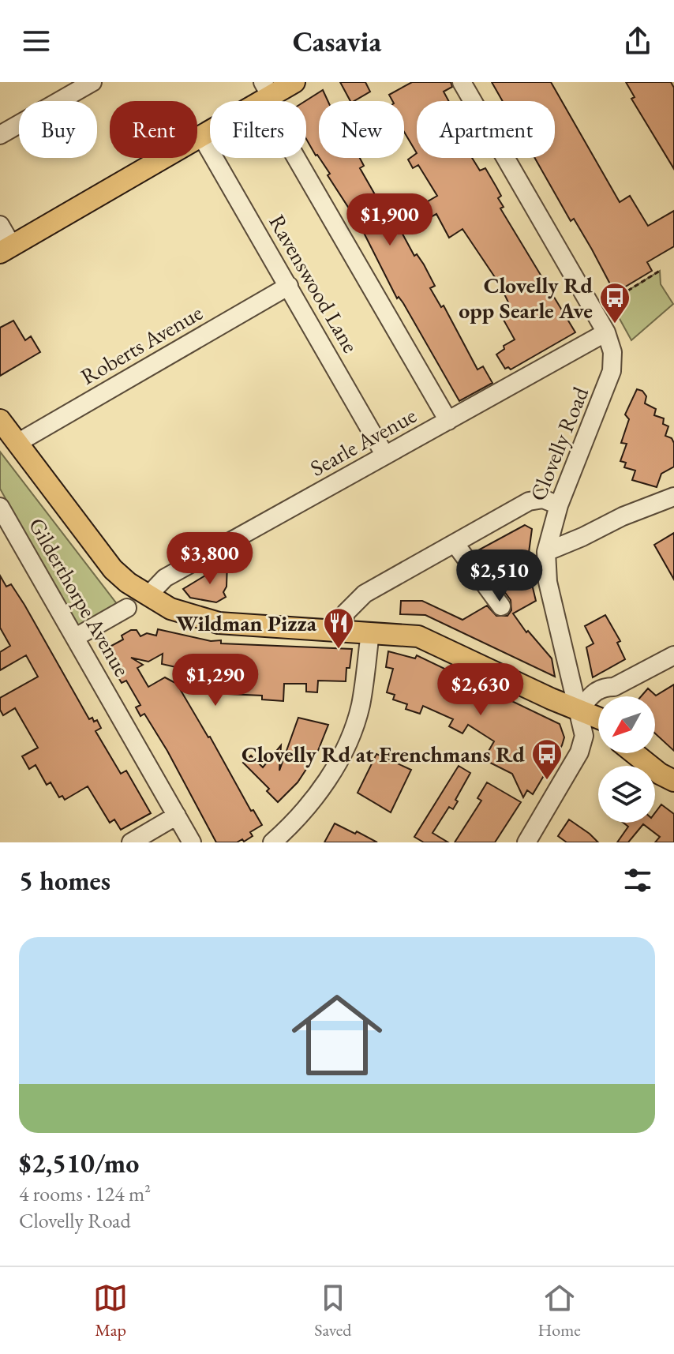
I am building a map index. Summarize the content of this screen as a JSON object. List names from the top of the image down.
{
  "streets": {
    "street": [
      "Ravenswood Lane",
      "Roberts Avenue",
      "Searle Avenue",
      "Clovelly Road",
      "Gilderthorpe Avenue"
    ]
  },
  "crossings": [
    ["Ravenswood Lane", "Roberts Avenue"],
    ["Ravenswood Lane", "Searle Avenue"],
    ["Searle Avenue", "Clovelly Road"]
  ],
  "places": {
    "bus stop": ["Clovelly Rd opp Searle Ave", "Clovelly Rd at Frenchmans Rd"],
    "restaurant": ["Wildman Pizza"]
  },
  "north": "bottom left",
  "page": {
    "header": "Casavia",
    "chip": [
      "Buy",
      "Rent",
      "Filters",
      "New",
      "Apartment"
    ],
    "price": [
      "$1,900",
      "$3,800",
      "$2,510",
      "$1,290",
      "$2,630"
    ],
    "heading": "5 homes",
    "list": [
      {
        "name": "$2,510/mo",
        "note": "4 rooms · 124 m² · Clovelly Road"
      }
    ],
    "tabs": ["Map", "Saved", "Home"]
  }
}
